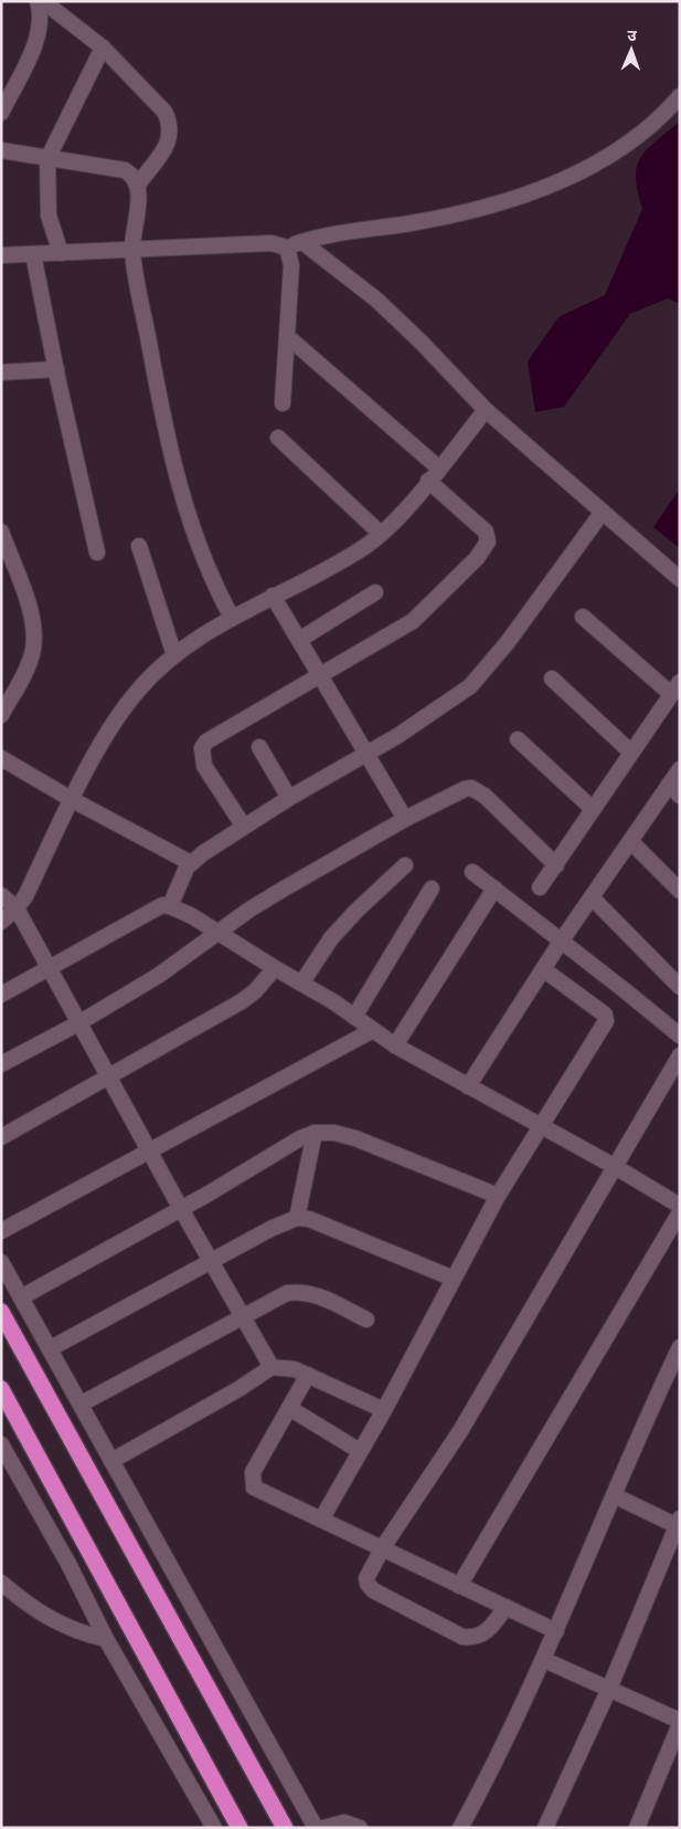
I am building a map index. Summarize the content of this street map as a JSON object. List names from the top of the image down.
{
  "north": "top"
}
